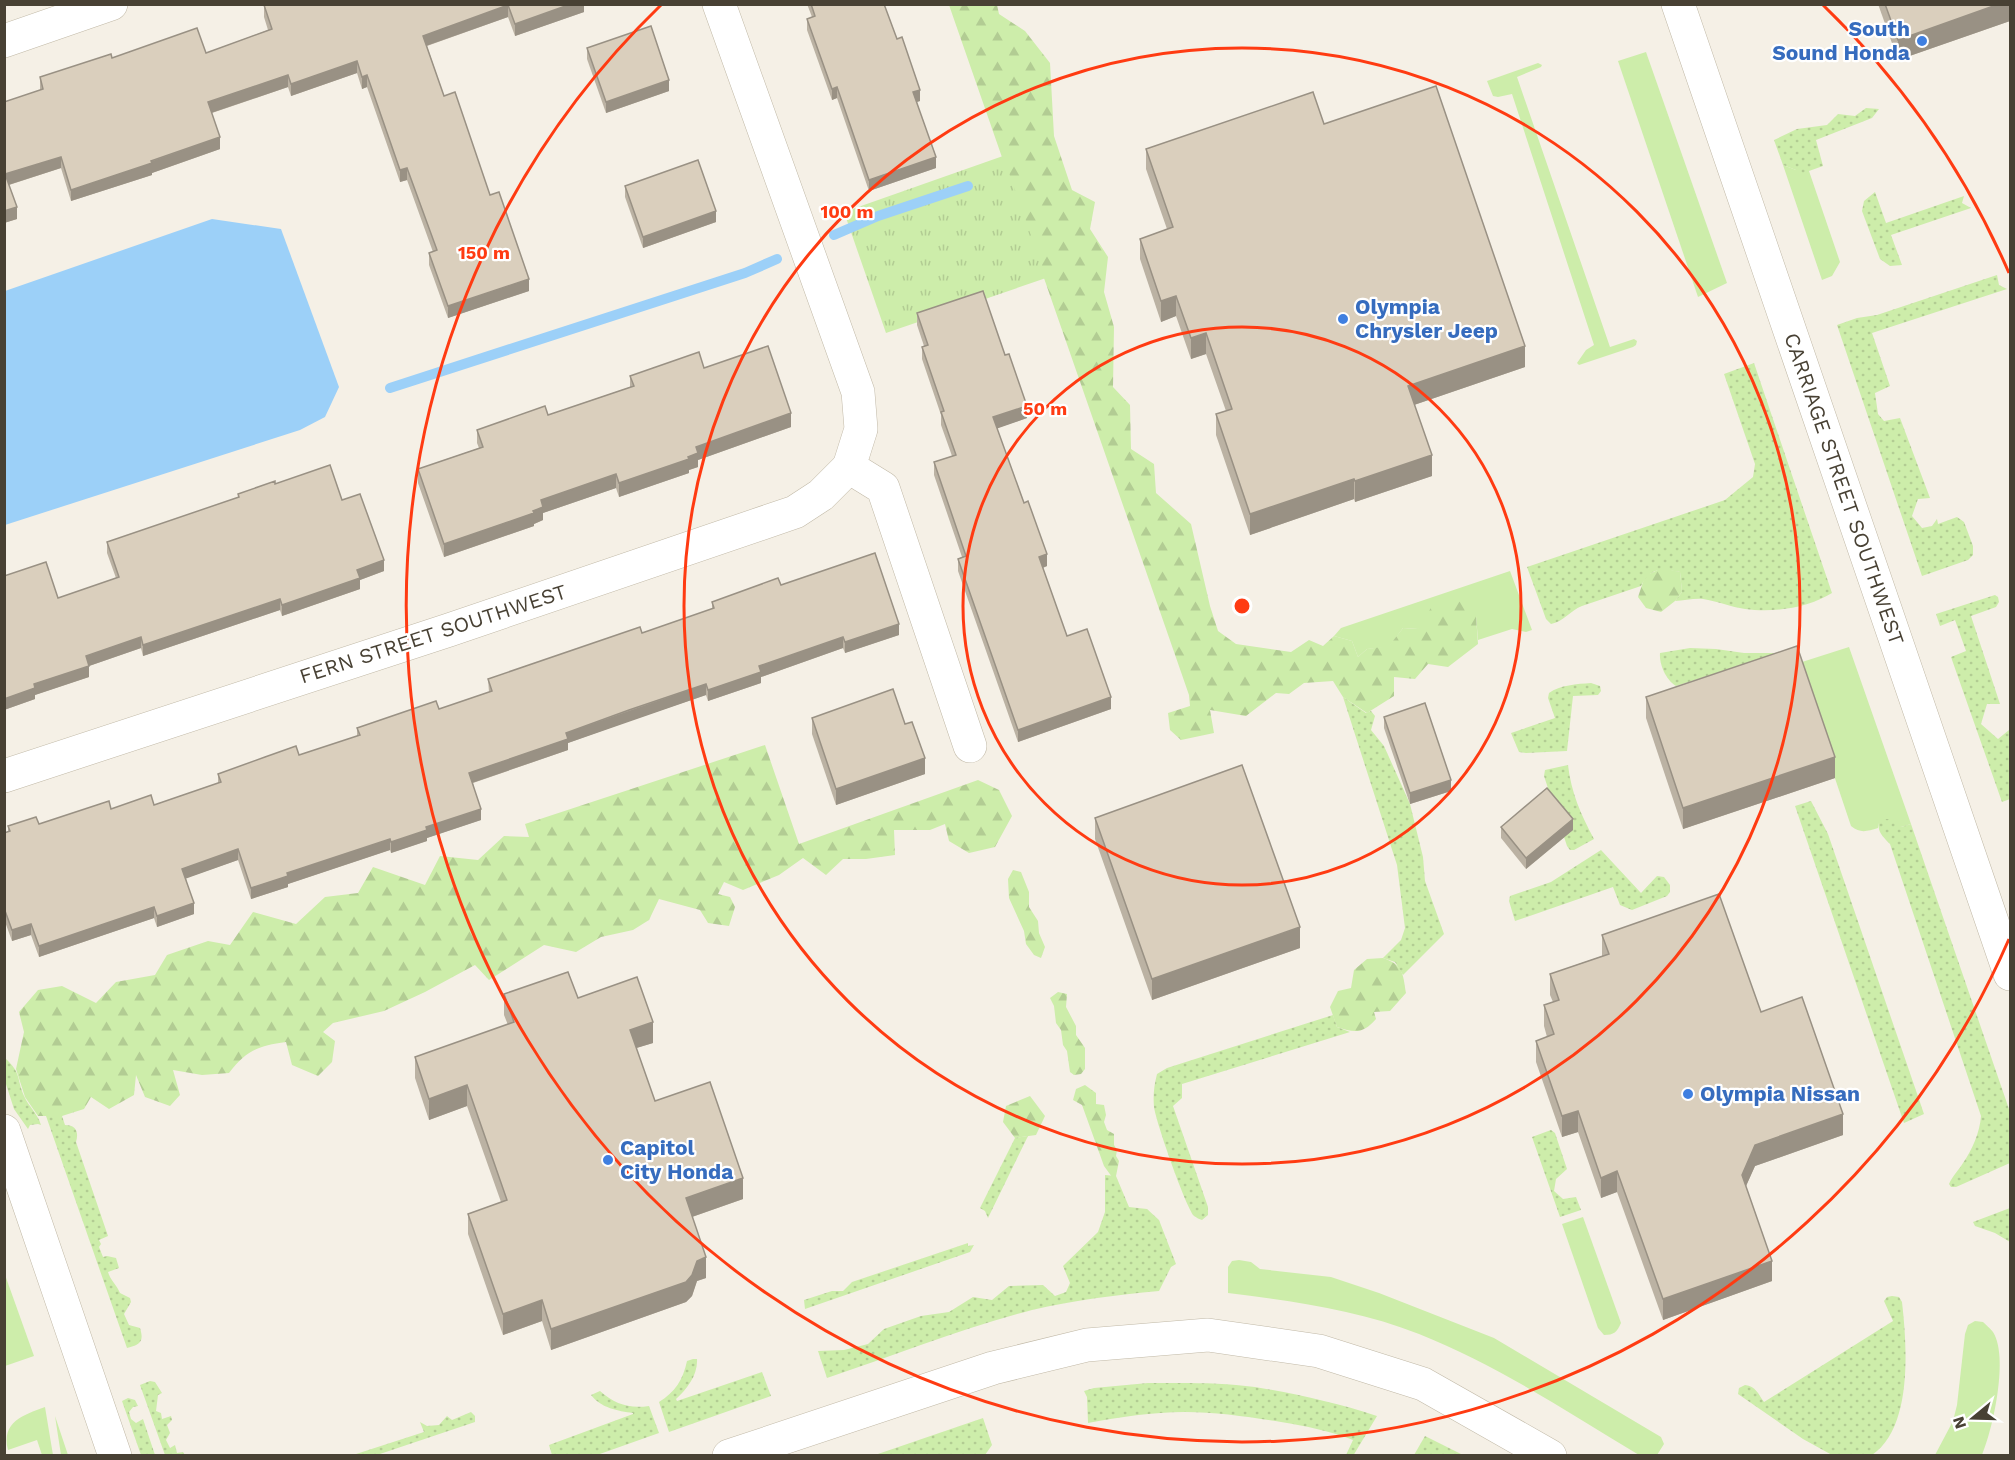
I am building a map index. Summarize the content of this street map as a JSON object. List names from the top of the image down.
{
  "streets": {
    "street": ["CARRIAGE STREET SOUTHWEST", "FERN STREET SOUTHWEST"]
  },
  "places": [
    "South Sound Honda",
    "Olympia Chrysler Jeep",
    "Olympia Nissan",
    "Capitol City Honda"
  ],
  "north": "left",
  "rings": ["100 m", "150 m", "50 m"]
}
